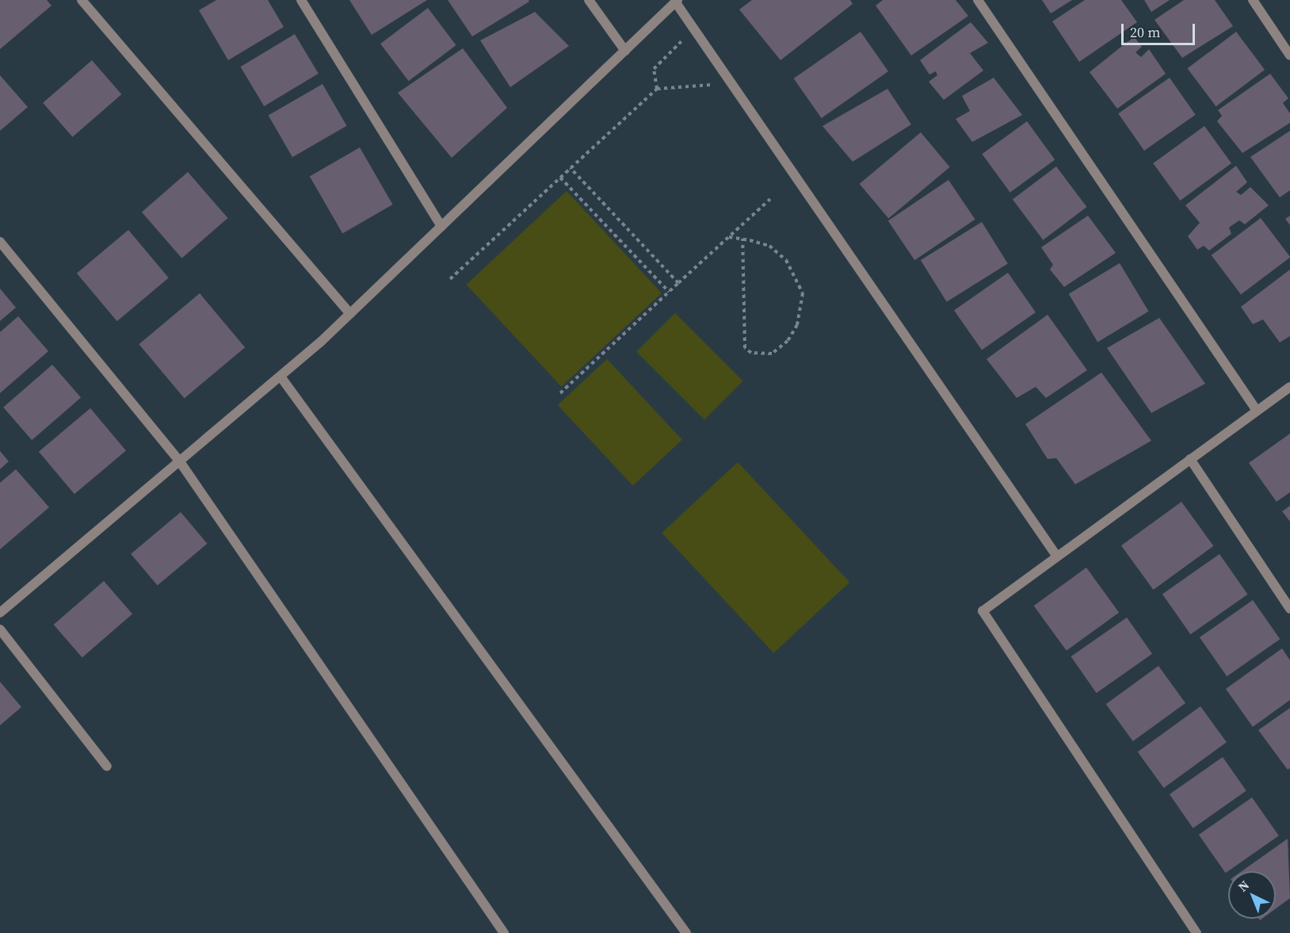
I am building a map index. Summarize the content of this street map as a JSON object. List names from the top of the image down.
{
  "scale_bar": "20 m",
  "north": "top left"
}
